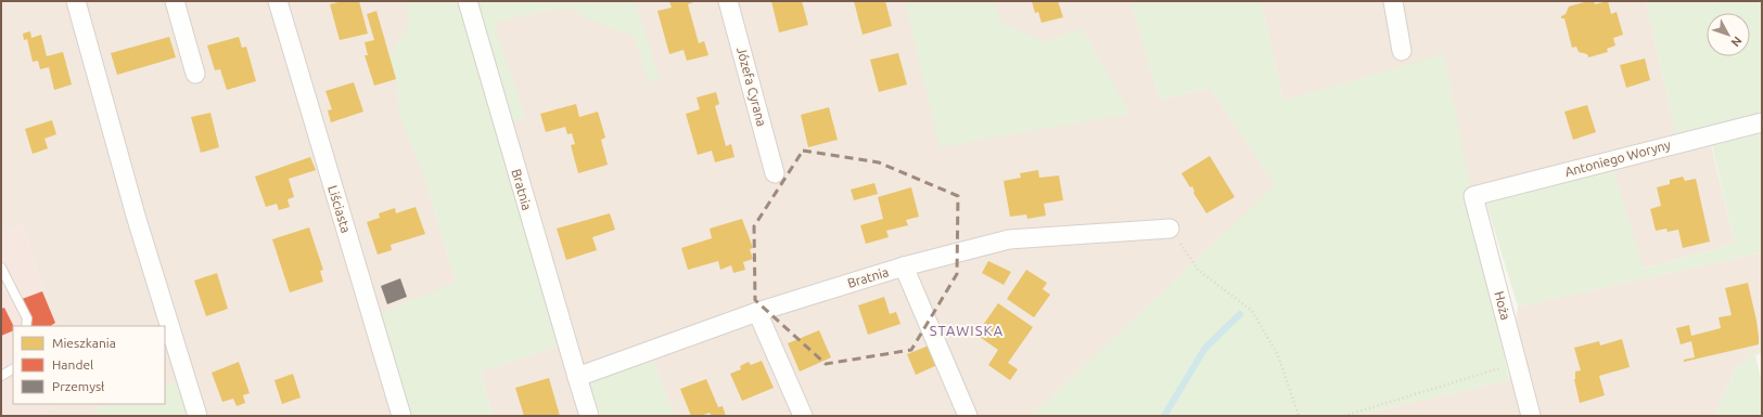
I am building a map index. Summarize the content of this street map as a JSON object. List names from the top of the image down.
{
  "streets": {
    "street": [
      "Józefa Cyrana",
      "Antoniego Woryny",
      "Bratnia",
      "Liściasta",
      "Hoża"
    ]
  },
  "crossings": [
    ["Antoniego Woryny", "Hoża"]
  ],
  "districts": ["STAWISKA"],
  "legend": ["Mieszkania", "Handel", "Przemysł"],
  "north": "bottom right"
}
